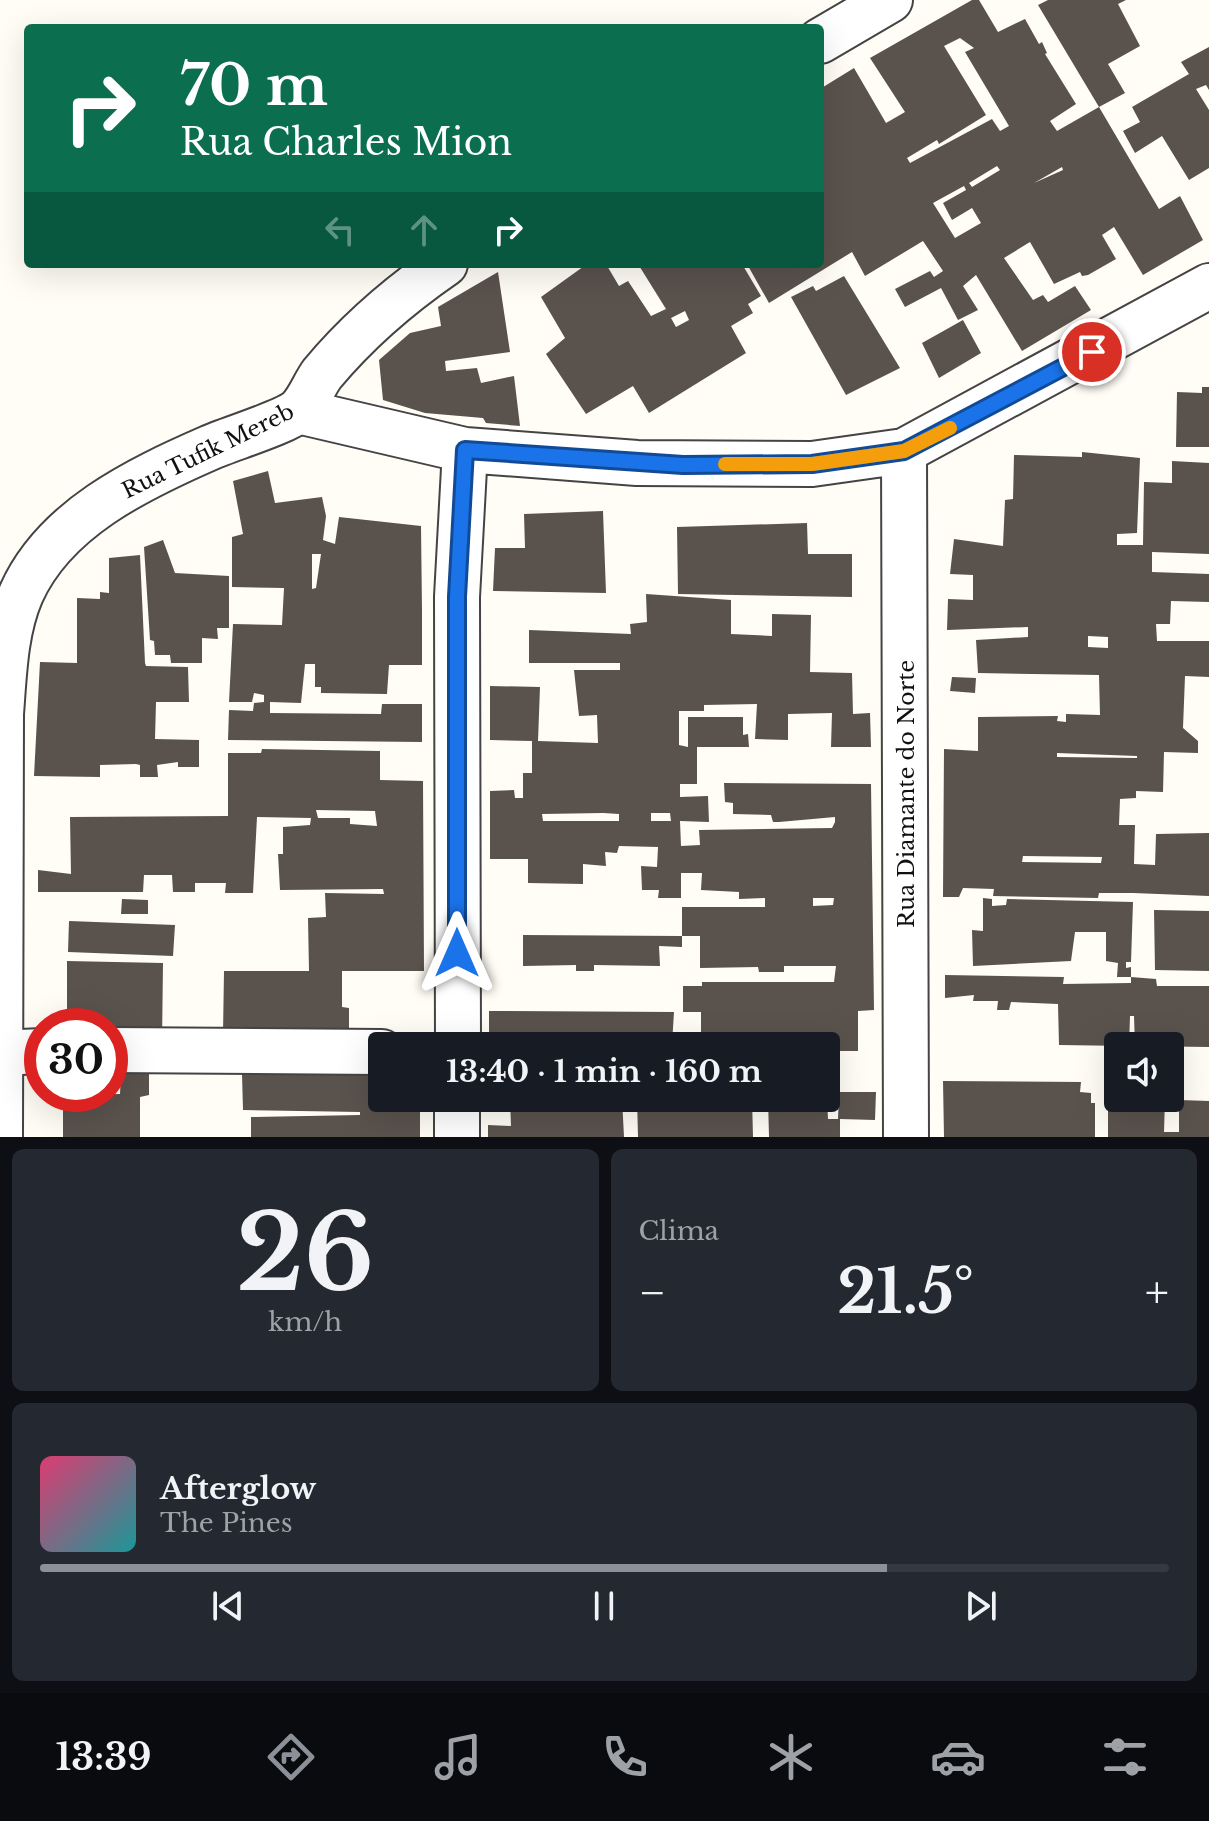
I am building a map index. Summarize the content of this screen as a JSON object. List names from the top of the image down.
{
  "streets": {
    "street": ["Rua Tufik Mereb", "Rua Diamante do Norte"]
  },
  "page": {
    "turn": ["70 m", "Rua Charles Mion"],
    "limit": "30",
    "trip": "13:40 · 1 min · 160 m",
    "tile": [
      ["26", "km/h"],
      "Clima"
    ],
    "heat": ["−", "21.5°", "+"],
    "song": ["Afterglow", "The Pines"],
    "tabs": "13:39"
  }
}
